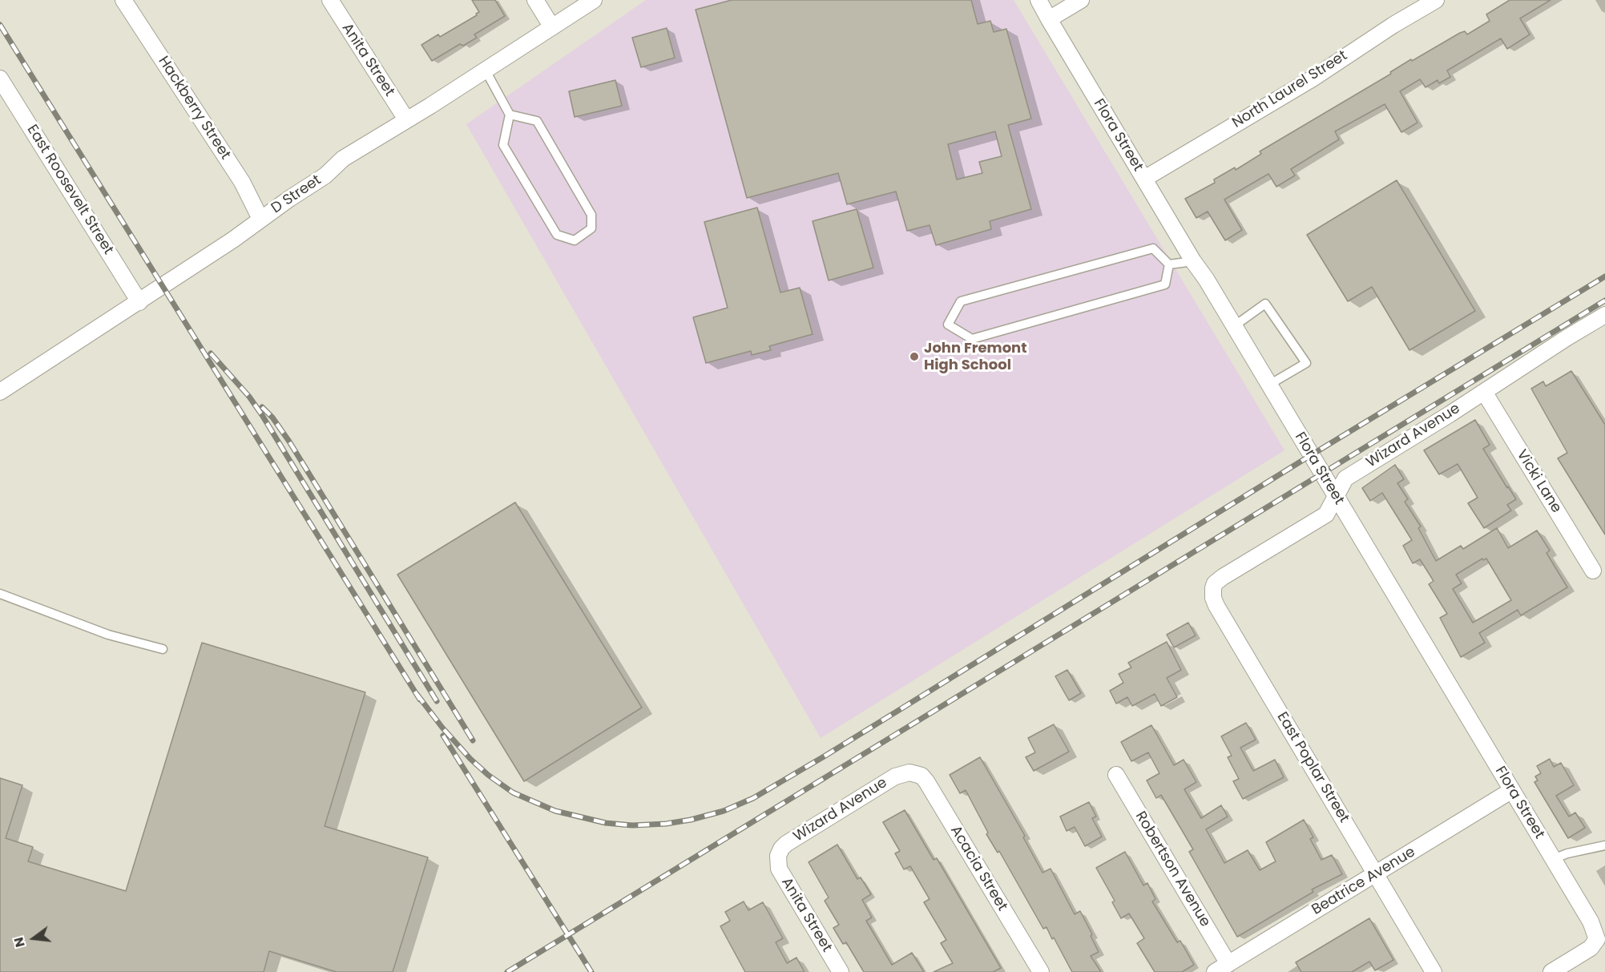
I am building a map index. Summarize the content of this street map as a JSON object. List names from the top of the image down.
{
  "streets": {
    "street": [
      "Anita Street",
      "North Laurel Street",
      "Hackberry Street",
      "Flora Street",
      "East Roosevelt Street",
      "D Street",
      "Wizard Avenue",
      "Vicki Lane",
      "East Poplar Street",
      "Acacia Street",
      "Robertson Avenue",
      "Beatrice Avenue"
    ]
  },
  "crossings": [
    ["Anita Street", "D Street"],
    ["Anita Street", "Wizard Avenue"],
    ["North Laurel Street", "Flora Street"],
    ["Hackberry Street", "D Street"],
    ["Flora Street", "Wizard Avenue"],
    ["Flora Street", "Beatrice Avenue"],
    ["East Roosevelt Street", "D Street"],
    ["Wizard Avenue", "Vicki Lane"],
    ["Wizard Avenue", "East Poplar Street"],
    ["Wizard Avenue", "Acacia Street"],
    ["East Poplar Street", "Beatrice Avenue"],
    ["Robertson Avenue", "Beatrice Avenue"]
  ],
  "places": ["John Fremont High School"],
  "north": "left"
}
